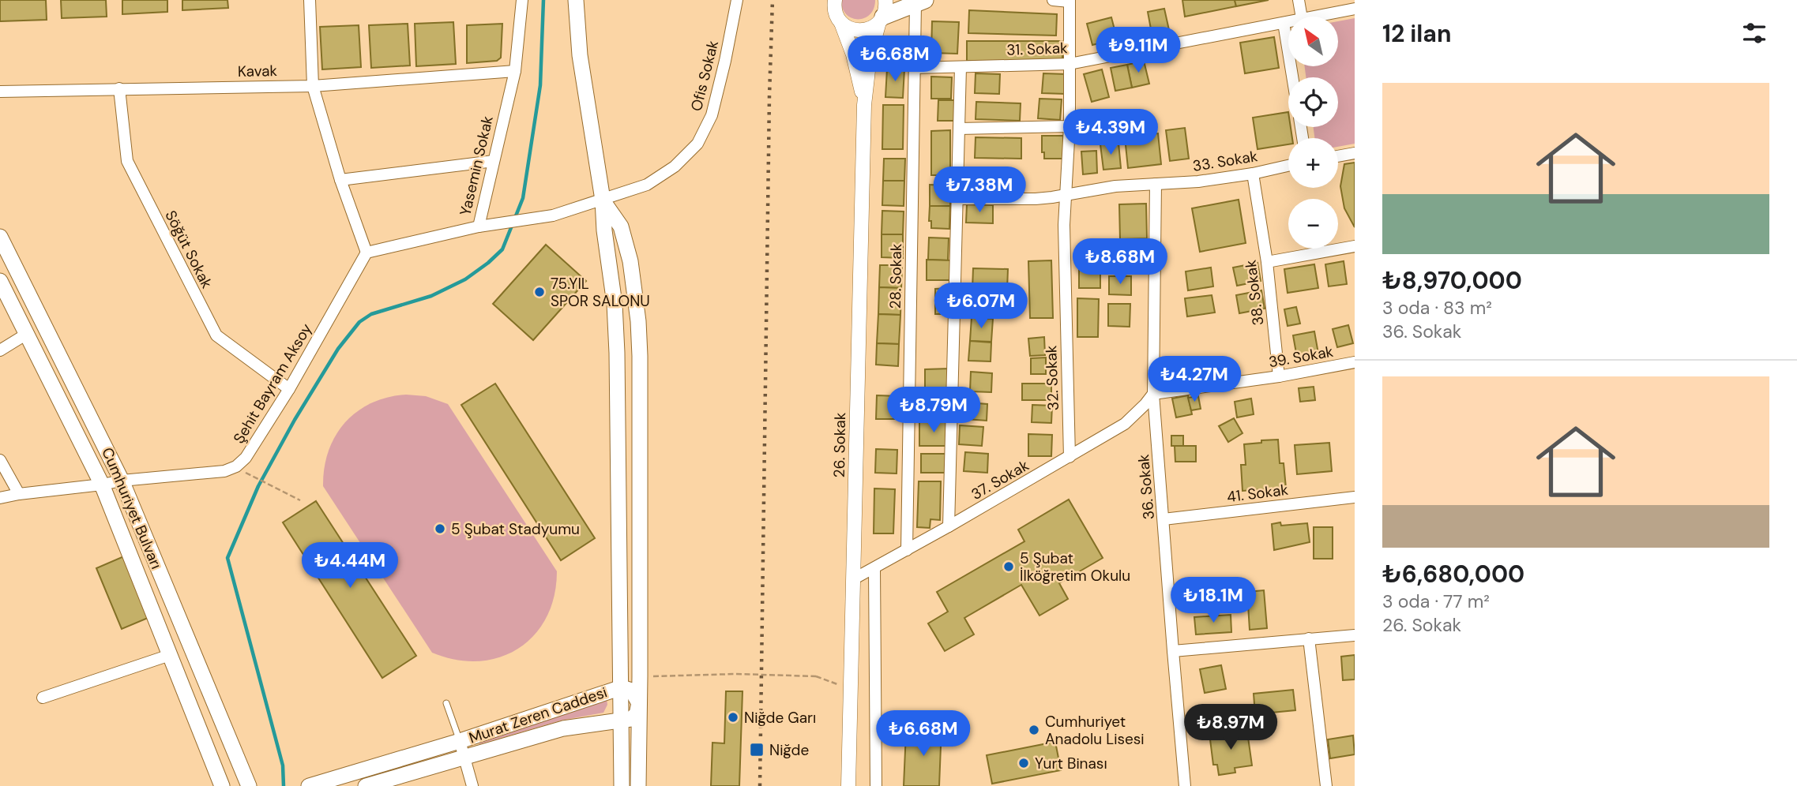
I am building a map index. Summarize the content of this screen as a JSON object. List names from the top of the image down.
{
  "streets": {
    "main road": ["Cumhuriyet Bulvarı", "Murat Zeren Caddesi"],
    "street": [
      "31. Sokak",
      "Kavak",
      "Ofis Sokak",
      "33. Sokak",
      "Yasemin Sokak",
      "Söğüt Sokak",
      "28. Sokak",
      "38. Sokak",
      "39. Sokak",
      "32. Sokak",
      "Şehit Bayram Aksoy",
      "26. Sokak",
      "37. Sokak",
      "36. Sokak",
      "41. Sokak"
    ]
  },
  "crossings": [
    ["31. Sokak", "28. Sokak"],
    ["31. Sokak", "32. Sokak"],
    ["Kavak", "Yasemin Sokak"],
    ["Kavak", "Söğüt Sokak"],
    ["Ofis Sokak", "Yasemin Sokak"],
    ["33. Sokak", "38. Sokak"],
    ["33. Sokak", "32. Sokak"],
    ["33. Sokak", "36. Sokak"],
    ["Yasemin Sokak", "Şehit Bayram Aksoy"],
    ["Söğüt Sokak", "Şehit Bayram Aksoy"],
    ["28. Sokak", "37. Sokak"],
    ["38. Sokak", "39. Sokak"],
    ["39. Sokak", "37. Sokak"],
    ["39. Sokak", "36. Sokak"],
    ["32. Sokak", "37. Sokak"],
    ["Şehit Bayram Aksoy", "Cumhuriyet Bulvarı"],
    ["26. Sokak", "37. Sokak"],
    ["37. Sokak", "36. Sokak"],
    ["36. Sokak", "41. Sokak"]
  ],
  "places": {
    "other": [
      "75.YIL SPOR SALONU",
      "5 Şubat Stadyumu",
      "5 Şubat İlköğretim Okulu",
      "Niğde Garı",
      "Cumhuriyet Anadolu Lisesi",
      "Yurt Binası"
    ],
    "transit": ["Niğde"]
  },
  "north": "top left",
  "page": {
    "heading": "12 ilan",
    "map_buttons": ["+", "−"],
    "price": [
      "₺9.11M",
      "₺6.68M",
      "₺4.39M",
      "₺7.38M",
      "₺8.68M",
      "₺6.07M",
      "₺4.27M",
      "₺8.79M",
      "₺4.44M",
      "₺18.1M",
      "₺8.97M",
      "₺6.68M"
    ],
    "list": [
      {
        "name": "₺8,970,000",
        "note": "3 oda · 83 m² · 36. Sokak"
      },
      {
        "name": "₺6,680,000",
        "note": "3 oda · 77 m² · 26. Sokak"
      }
    ]
  }
}
